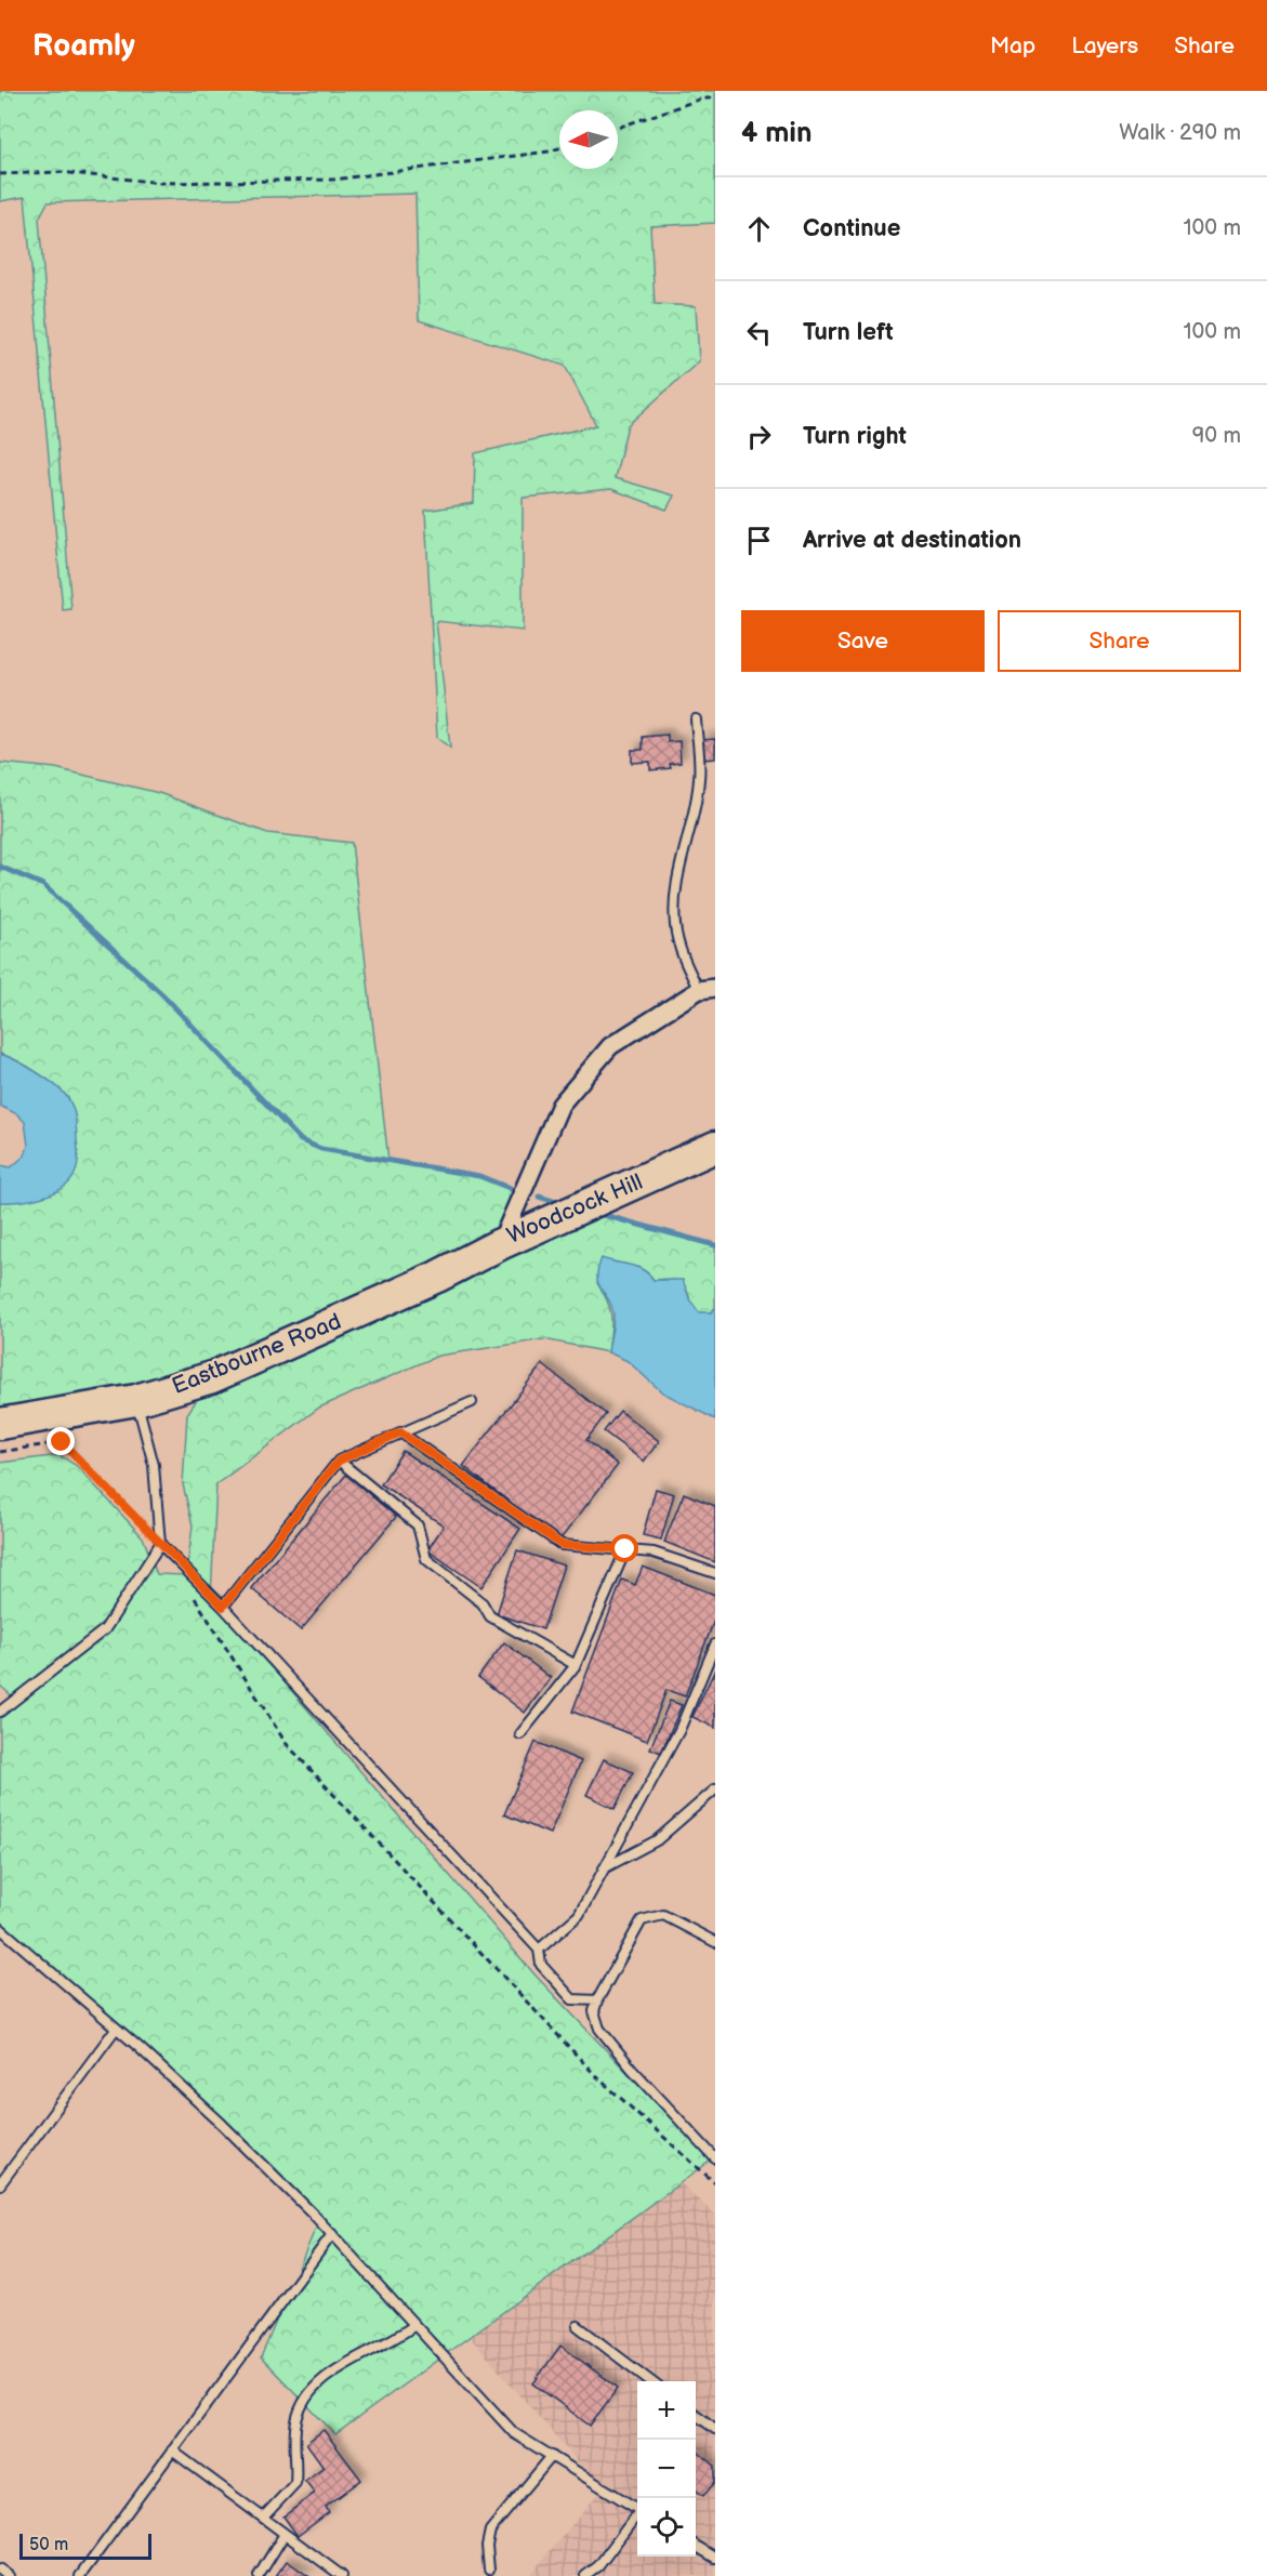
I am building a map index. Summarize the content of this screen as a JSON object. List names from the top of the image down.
{
  "streets": {
    "highway": ["Woodcock Hill", "Eastbourne Road"]
  },
  "crossings": [
    ["Woodcock Hill", "Eastbourne Road"]
  ],
  "scale_bar": "50 m",
  "north": "left",
  "page": {
    "header": "Roamly",
    "nav": ["Map", "Layers", "Share"],
    "heading": ["4 min", "Walk · 290 m"],
    "list": [
      ["Continue", "100 m"],
      ["Turn left", "100 m"],
      ["Turn right", "90 m"],
      "Arrive at destination"
    ],
    "buttons": ["Save", "Share"],
    "map_buttons": ["+", "−"],
    "scale": "50 m"
  }
}
